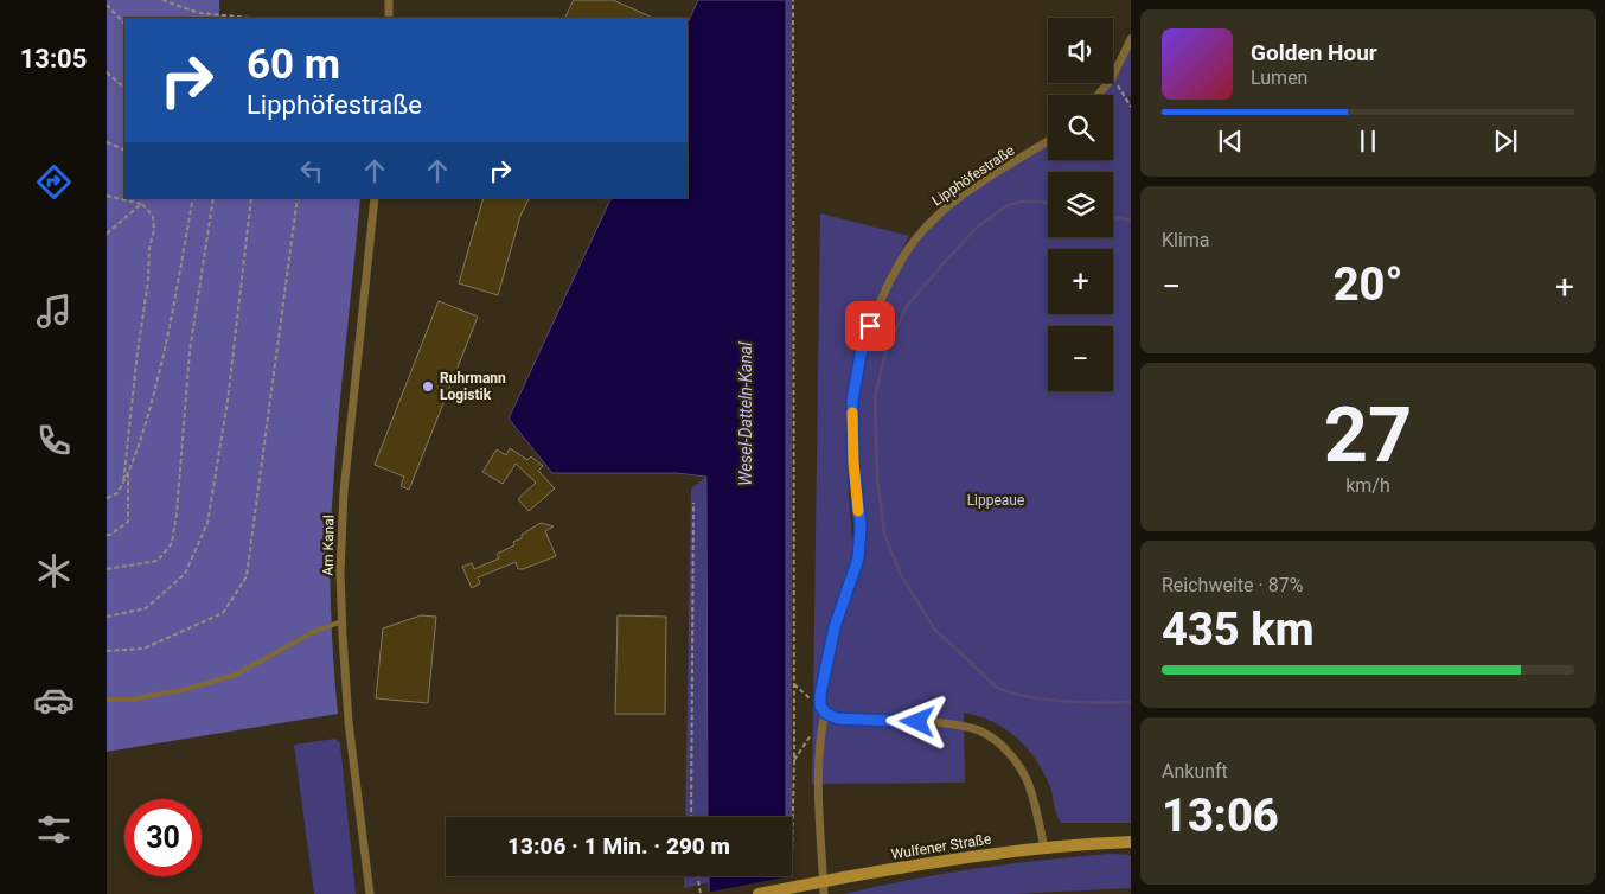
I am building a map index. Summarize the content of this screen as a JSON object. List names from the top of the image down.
{
  "streets": {
    "main road": ["Wulfener Straße"],
    "street": ["Lipphöfestraße", "Am Kanal"]
  },
  "water": ["Wesel-Datteln-Kanal"],
  "parks": ["Lippeaue"],
  "places": ["Ruhrmann Logistik"],
  "page": {
    "tabs": "13:05",
    "map_buttons": ["+", "−"],
    "turn": ["60 m", "Lipphöfestraße"],
    "song": ["Golden Hour", "Lumen"],
    "tile": [
      "Klima",
      ["27", "km/h"],
      ["Reichweite · 87%", "435 km"],
      ["Ankunft", "13:06"]
    ],
    "heat": ["−", "20°", "+"],
    "limit": "30",
    "trip": "13:06 · 1 Min. · 290 m"
  }
}
